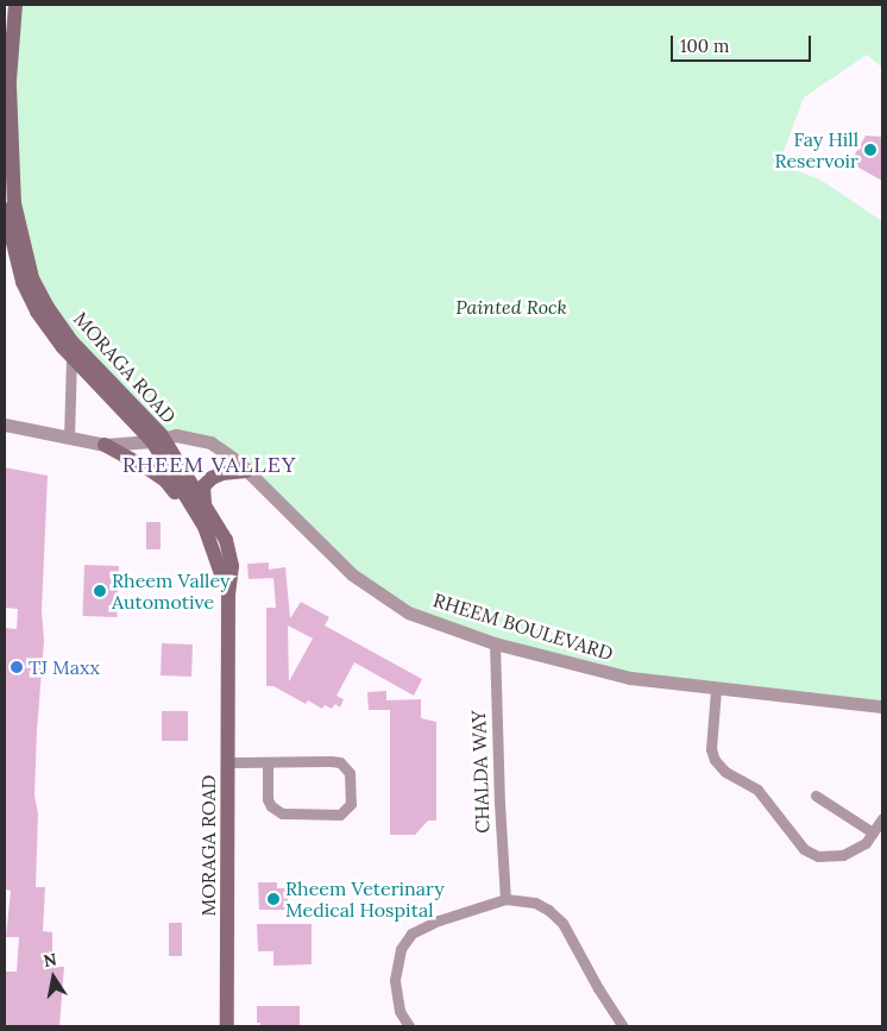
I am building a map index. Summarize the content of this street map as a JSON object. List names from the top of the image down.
{
  "streets": {
    "main road": ["MORAGA ROAD"],
    "street": ["RHEEM BOULEVARD", "CHALDA WAY"]
  },
  "crossings": [
    ["MORAGA ROAD", "RHEEM BOULEVARD"],
    ["RHEEM BOULEVARD", "CHALDA WAY"]
  ],
  "districts": ["RHEEM VALLEY"],
  "parks": ["Painted Rock"],
  "places": [
    "Fay Hill Reservoir",
    "Rheem Valley Automotive",
    "TJ Maxx",
    "Rheem Veterinary Medical Hospital"
  ],
  "scale_bar": "100 m",
  "north": "top"
}
